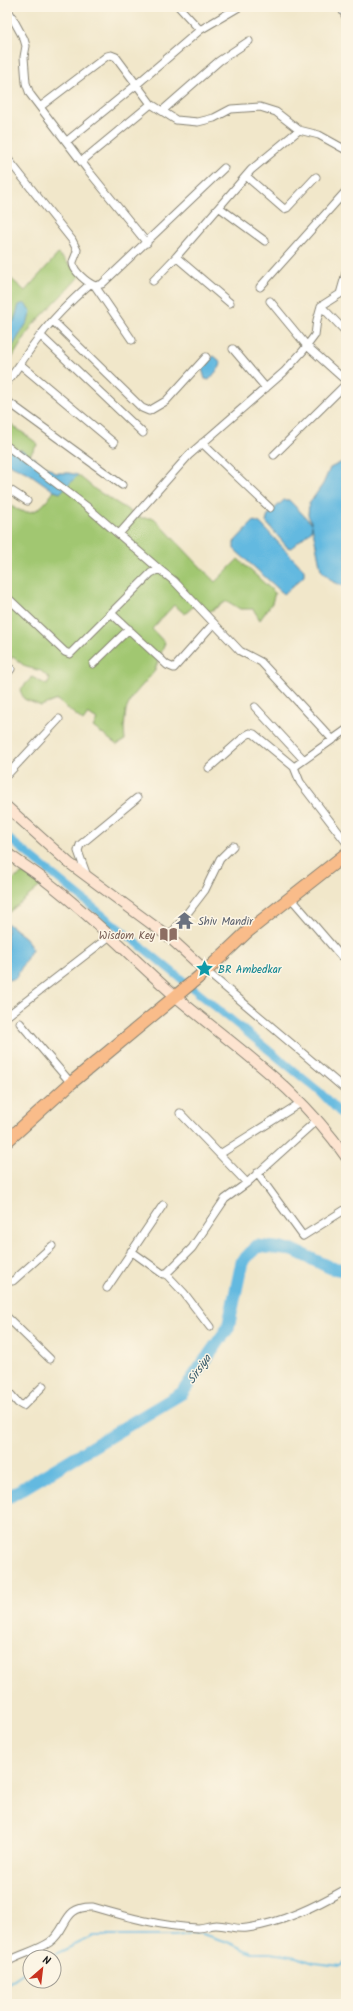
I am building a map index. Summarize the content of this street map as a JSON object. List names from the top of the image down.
{
  "water": ["Sirsiya"],
  "places": {
    "temple": ["Shiv Mandir"],
    "library": ["Wisdom Key"],
    "place": ["BR Ambedkar"]
  },
  "north": "top right"
}
